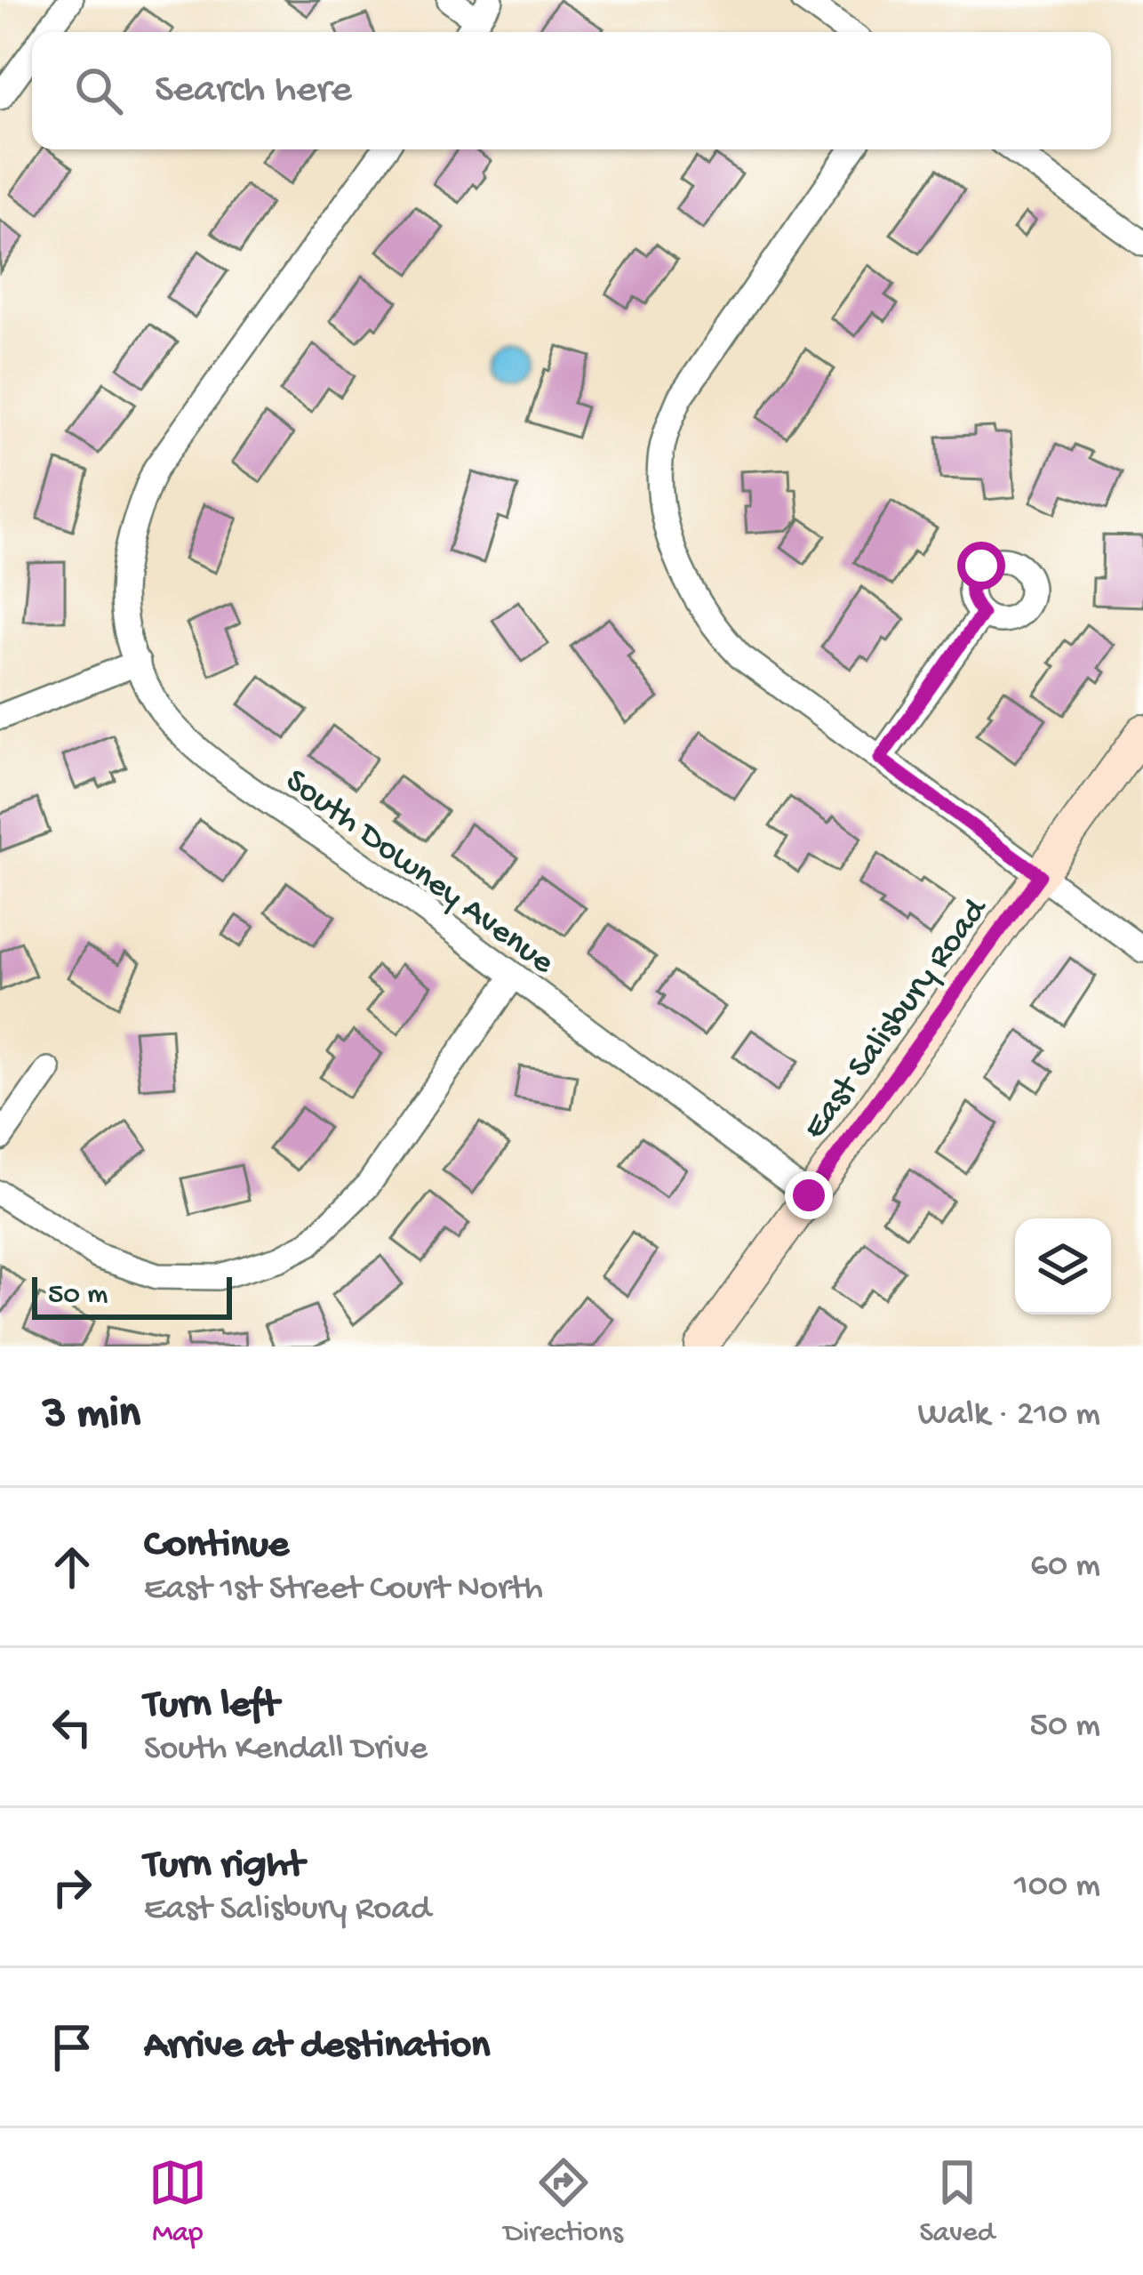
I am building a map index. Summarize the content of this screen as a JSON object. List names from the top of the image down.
{
  "streets": {
    "street": ["South Downey Avenue", "East Salisbury Road"]
  },
  "crossings": [
    ["South Downey Avenue", "East Salisbury Road"]
  ],
  "scale_bar": "50 m",
  "page": {
    "search": "Search here",
    "scale": "50 m",
    "heading": ["3 min", "Walk · 210 m"],
    "list": [
      ["Continue", "East 1st Street Court North", "60 m"],
      ["Turn left", "South Kendall Drive", "50 m"],
      ["Turn right", "East Salisbury Road", "100 m"],
      "Arrive at destination"
    ],
    "nav": ["Map", "Directions", "Saved"]
  }
}
